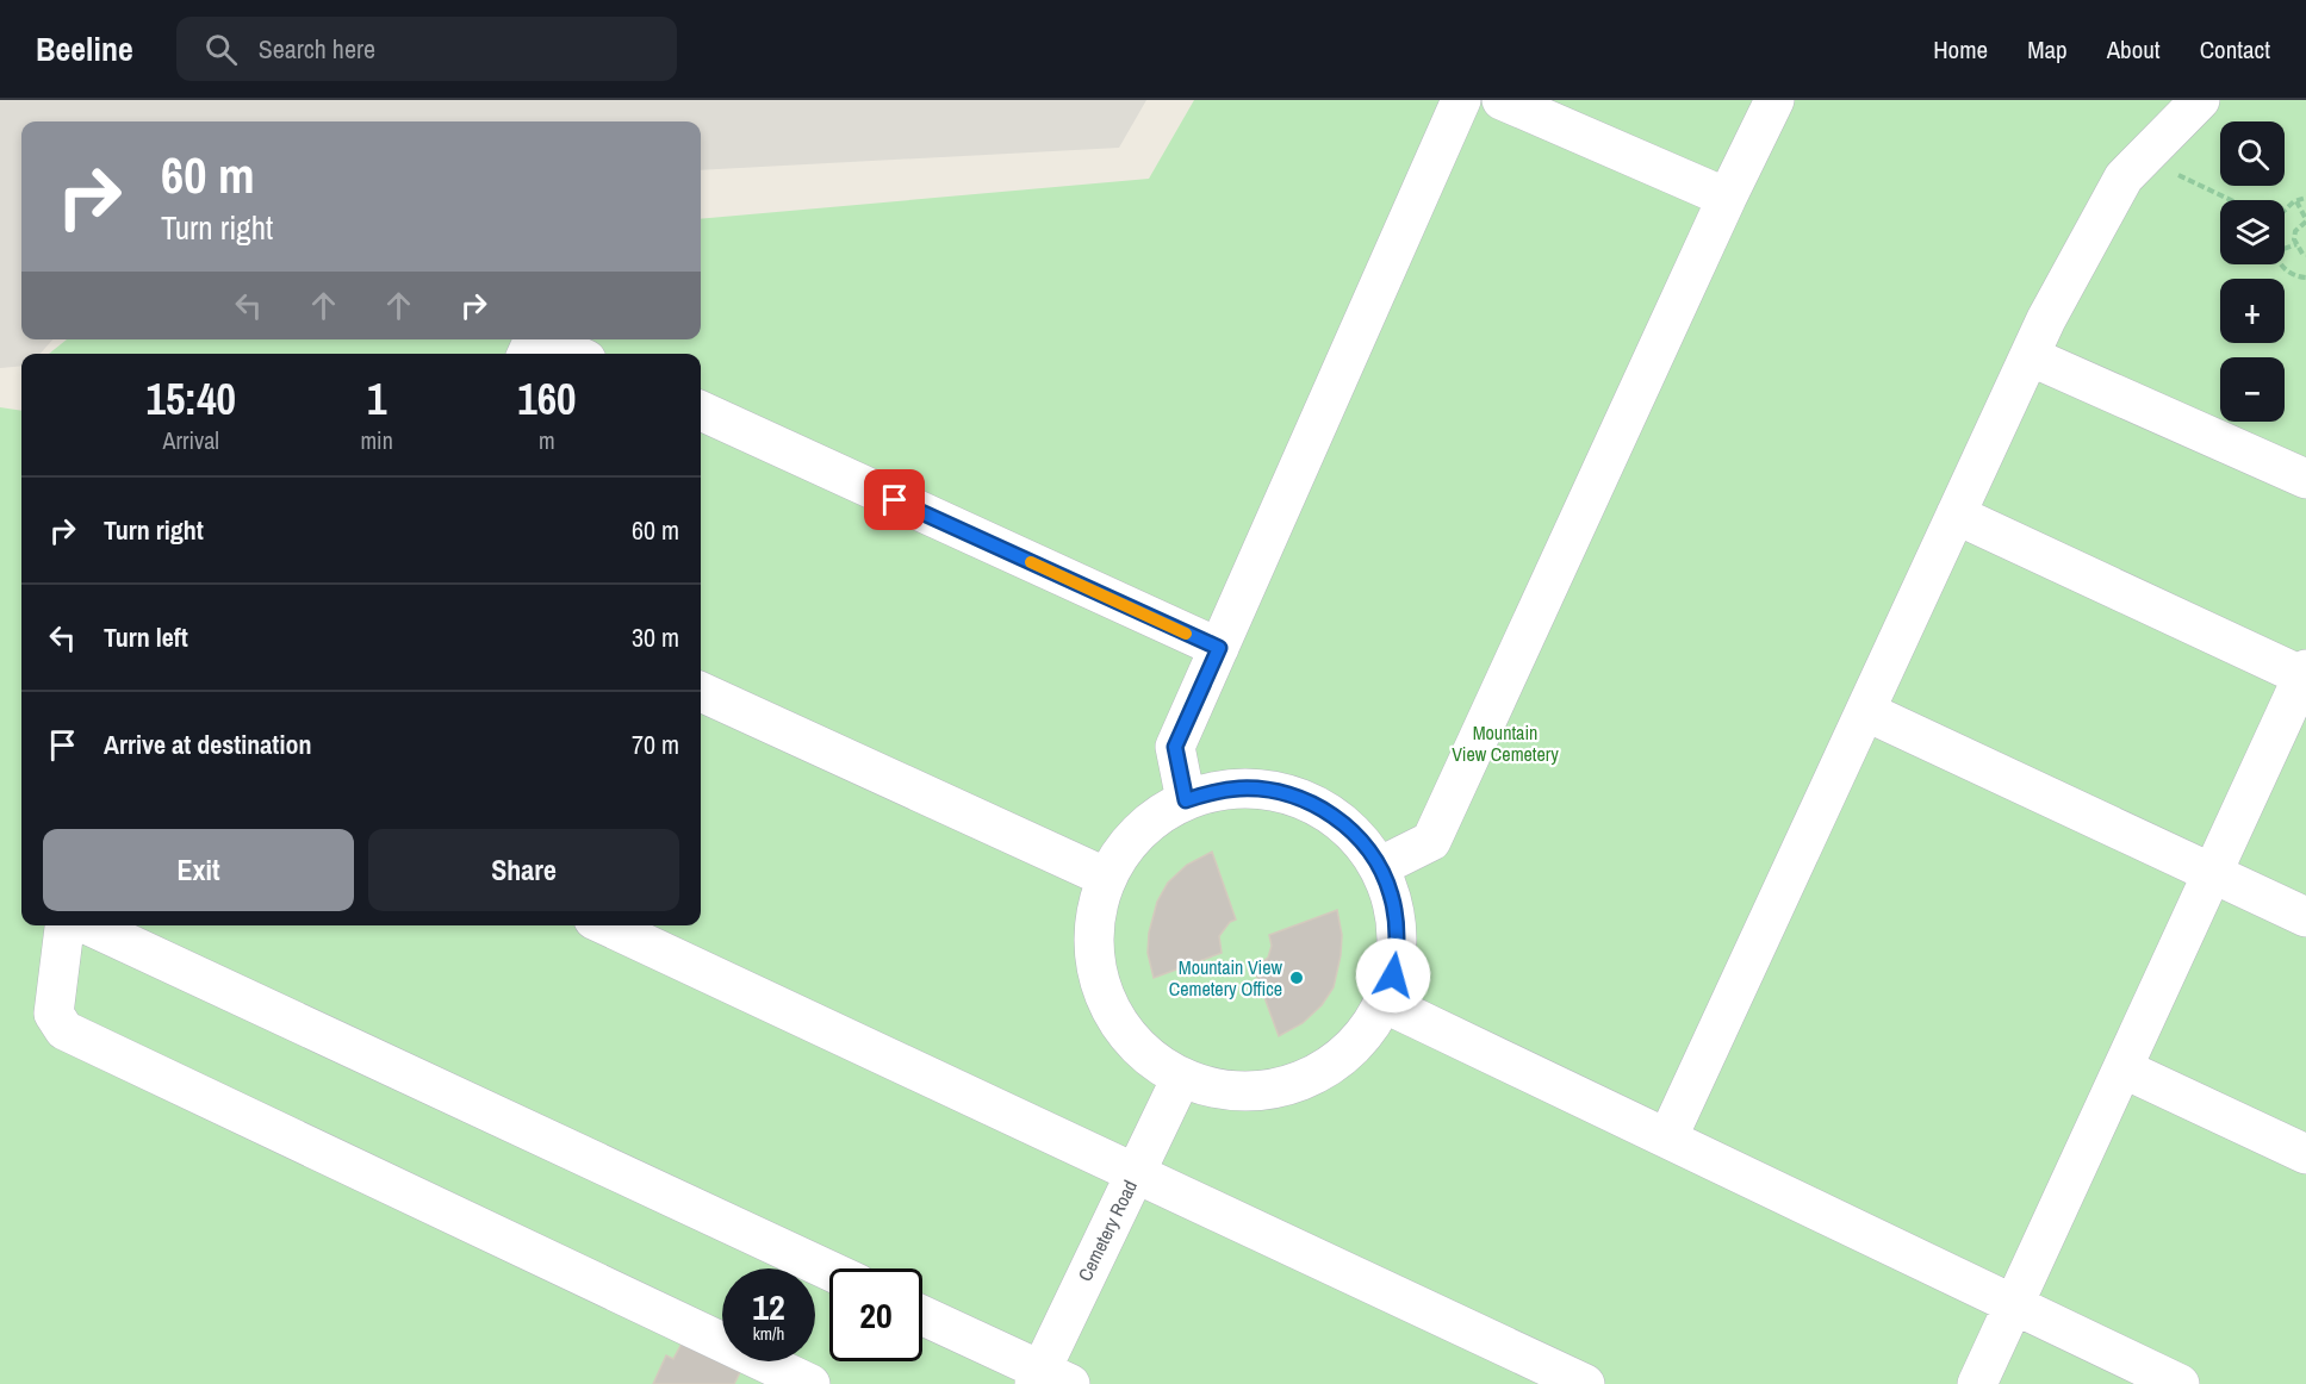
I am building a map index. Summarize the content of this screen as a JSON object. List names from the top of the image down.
{
  "streets": {
    "lane": ["Cemetery Road"]
  },
  "parks": ["Mountain View Cemetery"],
  "places": ["Mountain View Cemetery Office"],
  "page": {
    "header": "Beeline",
    "search": "Search here",
    "nav": [
      "Home",
      "Map",
      "About",
      "Contact"
    ],
    "map_buttons": ["+", "−"],
    "turn": ["60 m", "Turn right"],
    "eta": [
      "15:40",
      "Arrival",
      "1",
      "min",
      "160",
      "m"
    ],
    "list": [
      {
        "name": "Turn right",
        "value": "60 m"
      },
      {
        "name": "Turn left",
        "value": "30 m"
      },
      {
        "name": "Arrive at destination",
        "value": "70 m"
      }
    ],
    "buttons": ["Exit", "Share"],
    "speed": "12 km/h",
    "limit": "20"
  }
}
